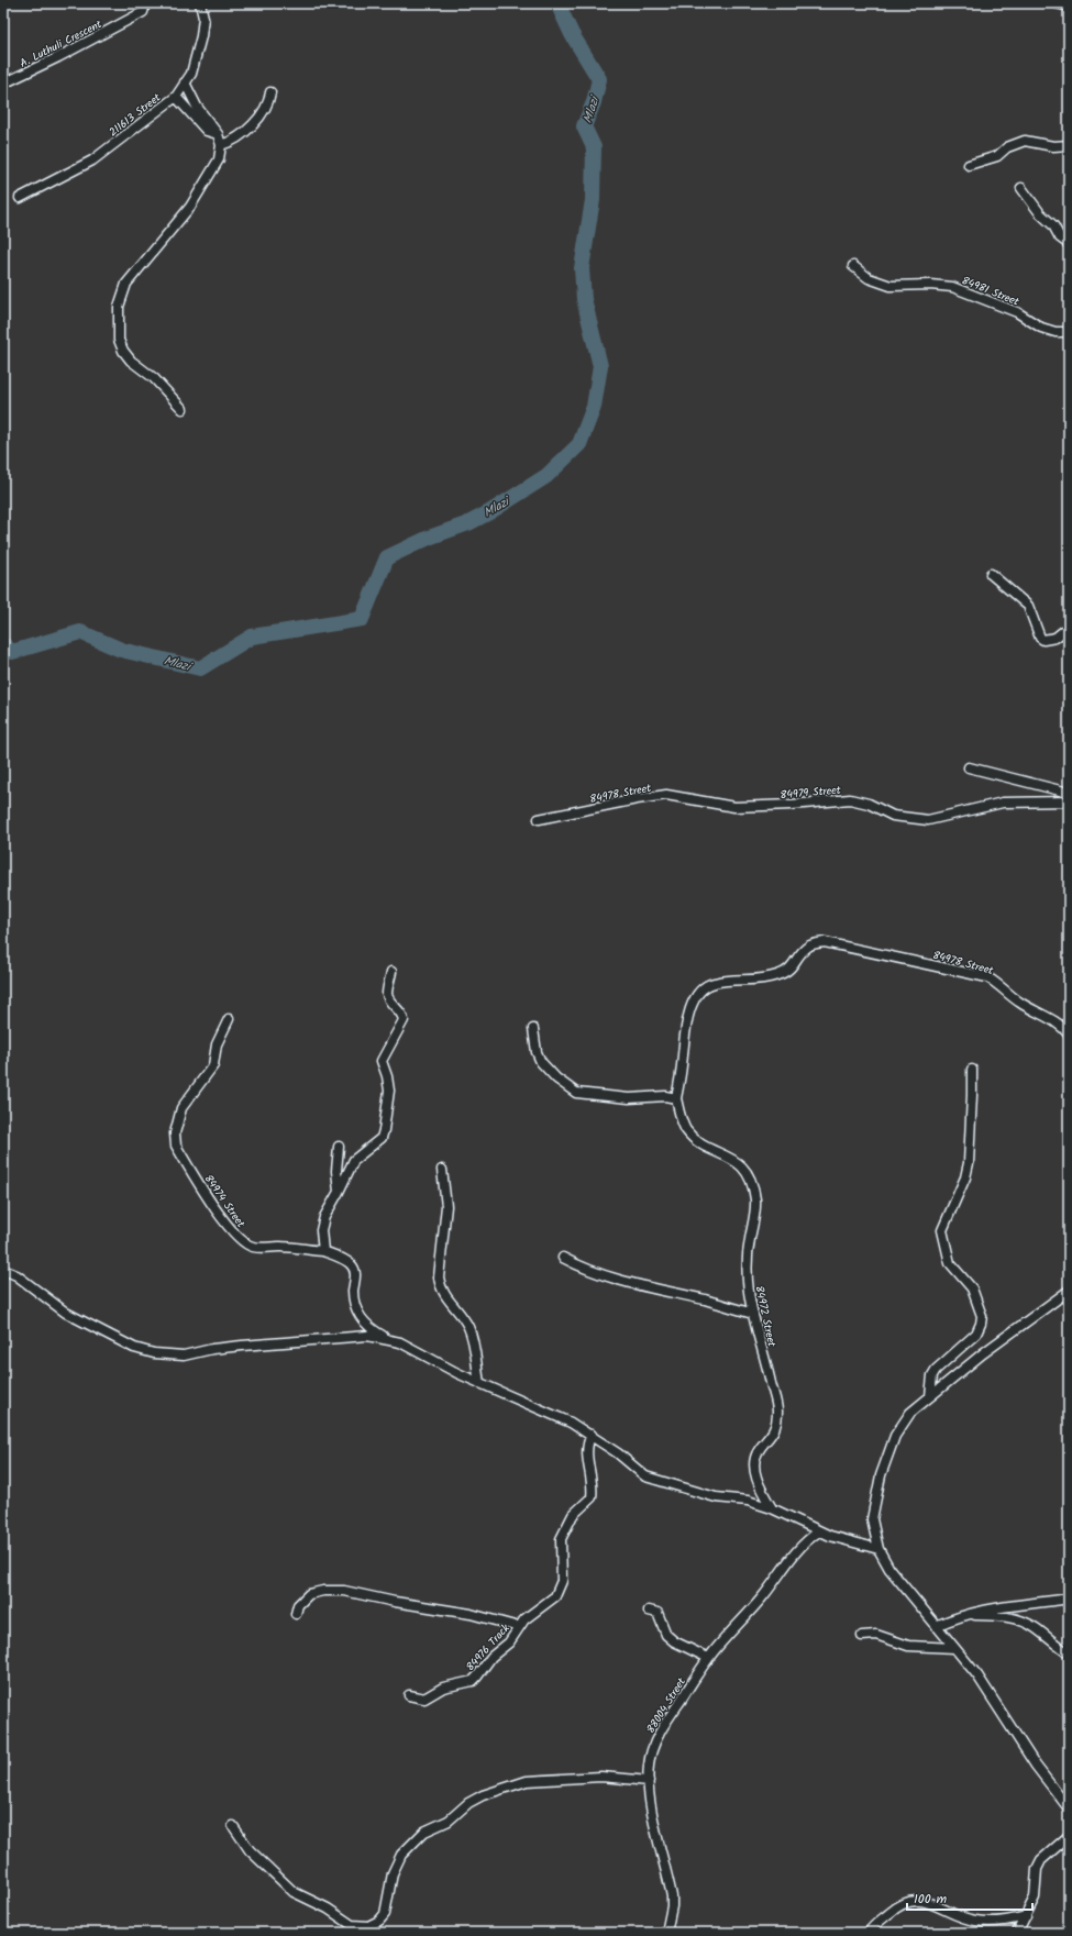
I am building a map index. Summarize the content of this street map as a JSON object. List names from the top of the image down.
{
  "streets": {
    "street": [
      "A. Luthuli Crescent",
      "211613 Street",
      "84981 Street",
      "84979 Street",
      "84978 Street",
      "84974 Street",
      "84972 Street",
      "84976 Track",
      "88004 Street"
    ]
  },
  "crossings": [
    ["84979 Street", "84978 Street"],
    ["84978 Street", "84972 Street"]
  ],
  "water": ["Mlazi"],
  "scale_bar": "100 m"
}
